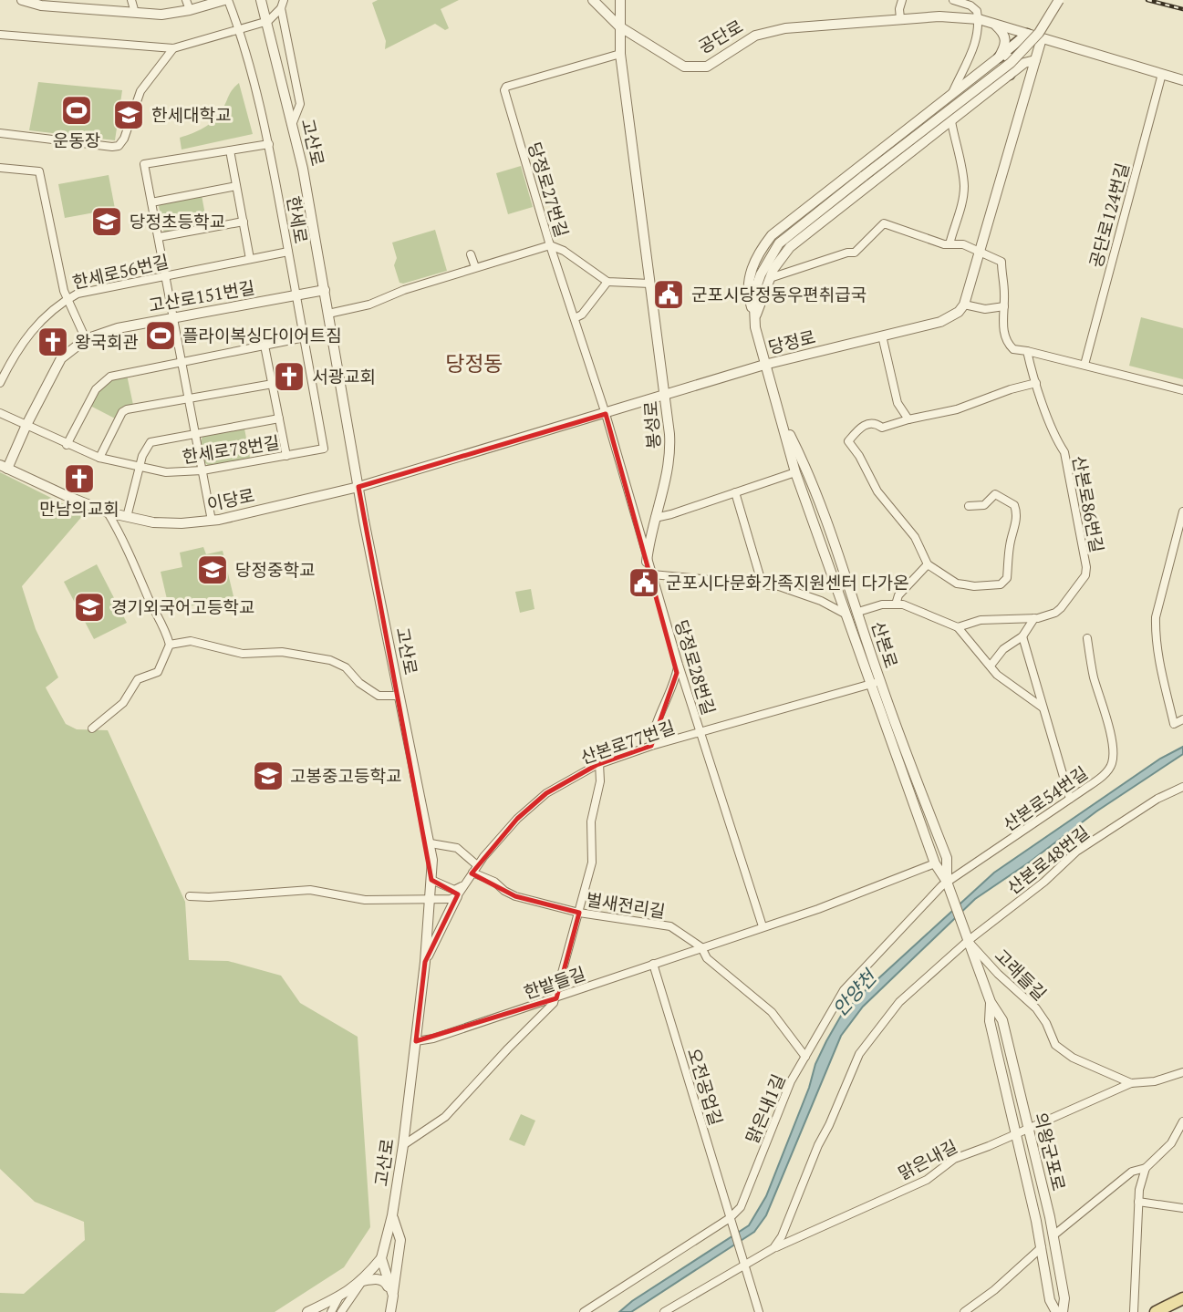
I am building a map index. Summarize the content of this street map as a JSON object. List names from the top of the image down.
{
  "streets": {
    "street": [
      "공단로",
      "고산로",
      "당정로27번길",
      "공단로124번길",
      "한세로",
      "한세로56번길",
      "고산로151번길",
      "당정로",
      "봉성로",
      "한세로78번길",
      "이당로",
      "산본로86번길",
      "산본로",
      "당정로28번길",
      "산본로77번길",
      "산본로54번길",
      "산본로48번길",
      "벌새전리길",
      "고래들길",
      "한밭들길",
      "오전공업길",
      "맑은내1길",
      "의왕군포로",
      "맑은내길"
    ]
  },
  "crossings": [
    ["공단로", "공단로124번길"],
    ["공단로", "봉성로"],
    ["고산로", "고산로151번길"],
    ["고산로", "당정로"],
    ["고산로", "이당로"],
    ["고산로", "벌새전리길"],
    ["고산로", "한밭들길"],
    ["당정로27번길", "당정로"],
    ["당정로27번길", "봉성로"],
    ["당정로27번길", "당정로28번길"],
    ["한세로", "한세로56번길"],
    ["한세로", "고산로151번길"],
    ["한세로", "한세로78번길"],
    ["고산로151번길", "한세로78번길"],
    ["고산로151번길", "이당로"],
    ["당정로", "봉성로"],
    ["당정로", "이당로"],
    ["당정로", "산본로"],
    ["당정로", "당정로28번길"],
    ["봉성로", "당정로28번길"],
    ["산본로", "산본로77번길"],
    ["산본로", "산본로54번길"],
    ["산본로", "한밭들길"],
    ["산본로", "맑은내1길"],
    ["산본로", "의왕군포로"],
    ["당정로28번길", "산본로77번길"],
    ["당정로28번길", "한밭들길"],
    ["산본로77번길", "벌새전리길"],
    ["산본로54번길", "맑은내1길"],
    ["산본로54번길", "의왕군포로"],
    ["산본로48번길", "고래들길"],
    ["산본로48번길", "의왕군포로"],
    ["벌새전리길", "한밭들길"],
    ["벌새전리길", "맑은내1길"],
    ["고래들길", "의왕군포로"],
    ["고래들길", "맑은내길"],
    ["한밭들길", "오전공업길"],
    ["오전공업길", "맑은내1길"],
    ["오전공업길", "맑은내길"],
    ["맑은내1길", "의왕군포로"],
    ["의왕군포로", "맑은내길"]
  ],
  "districts": ["당정동"],
  "water": ["안양천"],
  "places": {
    "sports": ["운동장", "플라이복싱다이어트짐"],
    "school or university": [
      "한세대학교",
      "당정초등학교",
      "당정중학교",
      "경기외국어고등학교",
      "고봉중고등학교"
    ],
    "public building": ["군포시당정동우편취급국", "군포시다문화가족지원센터 다가온"],
    "church": ["왕국회관", "서광교회", "만남의교회"]
  }
}
